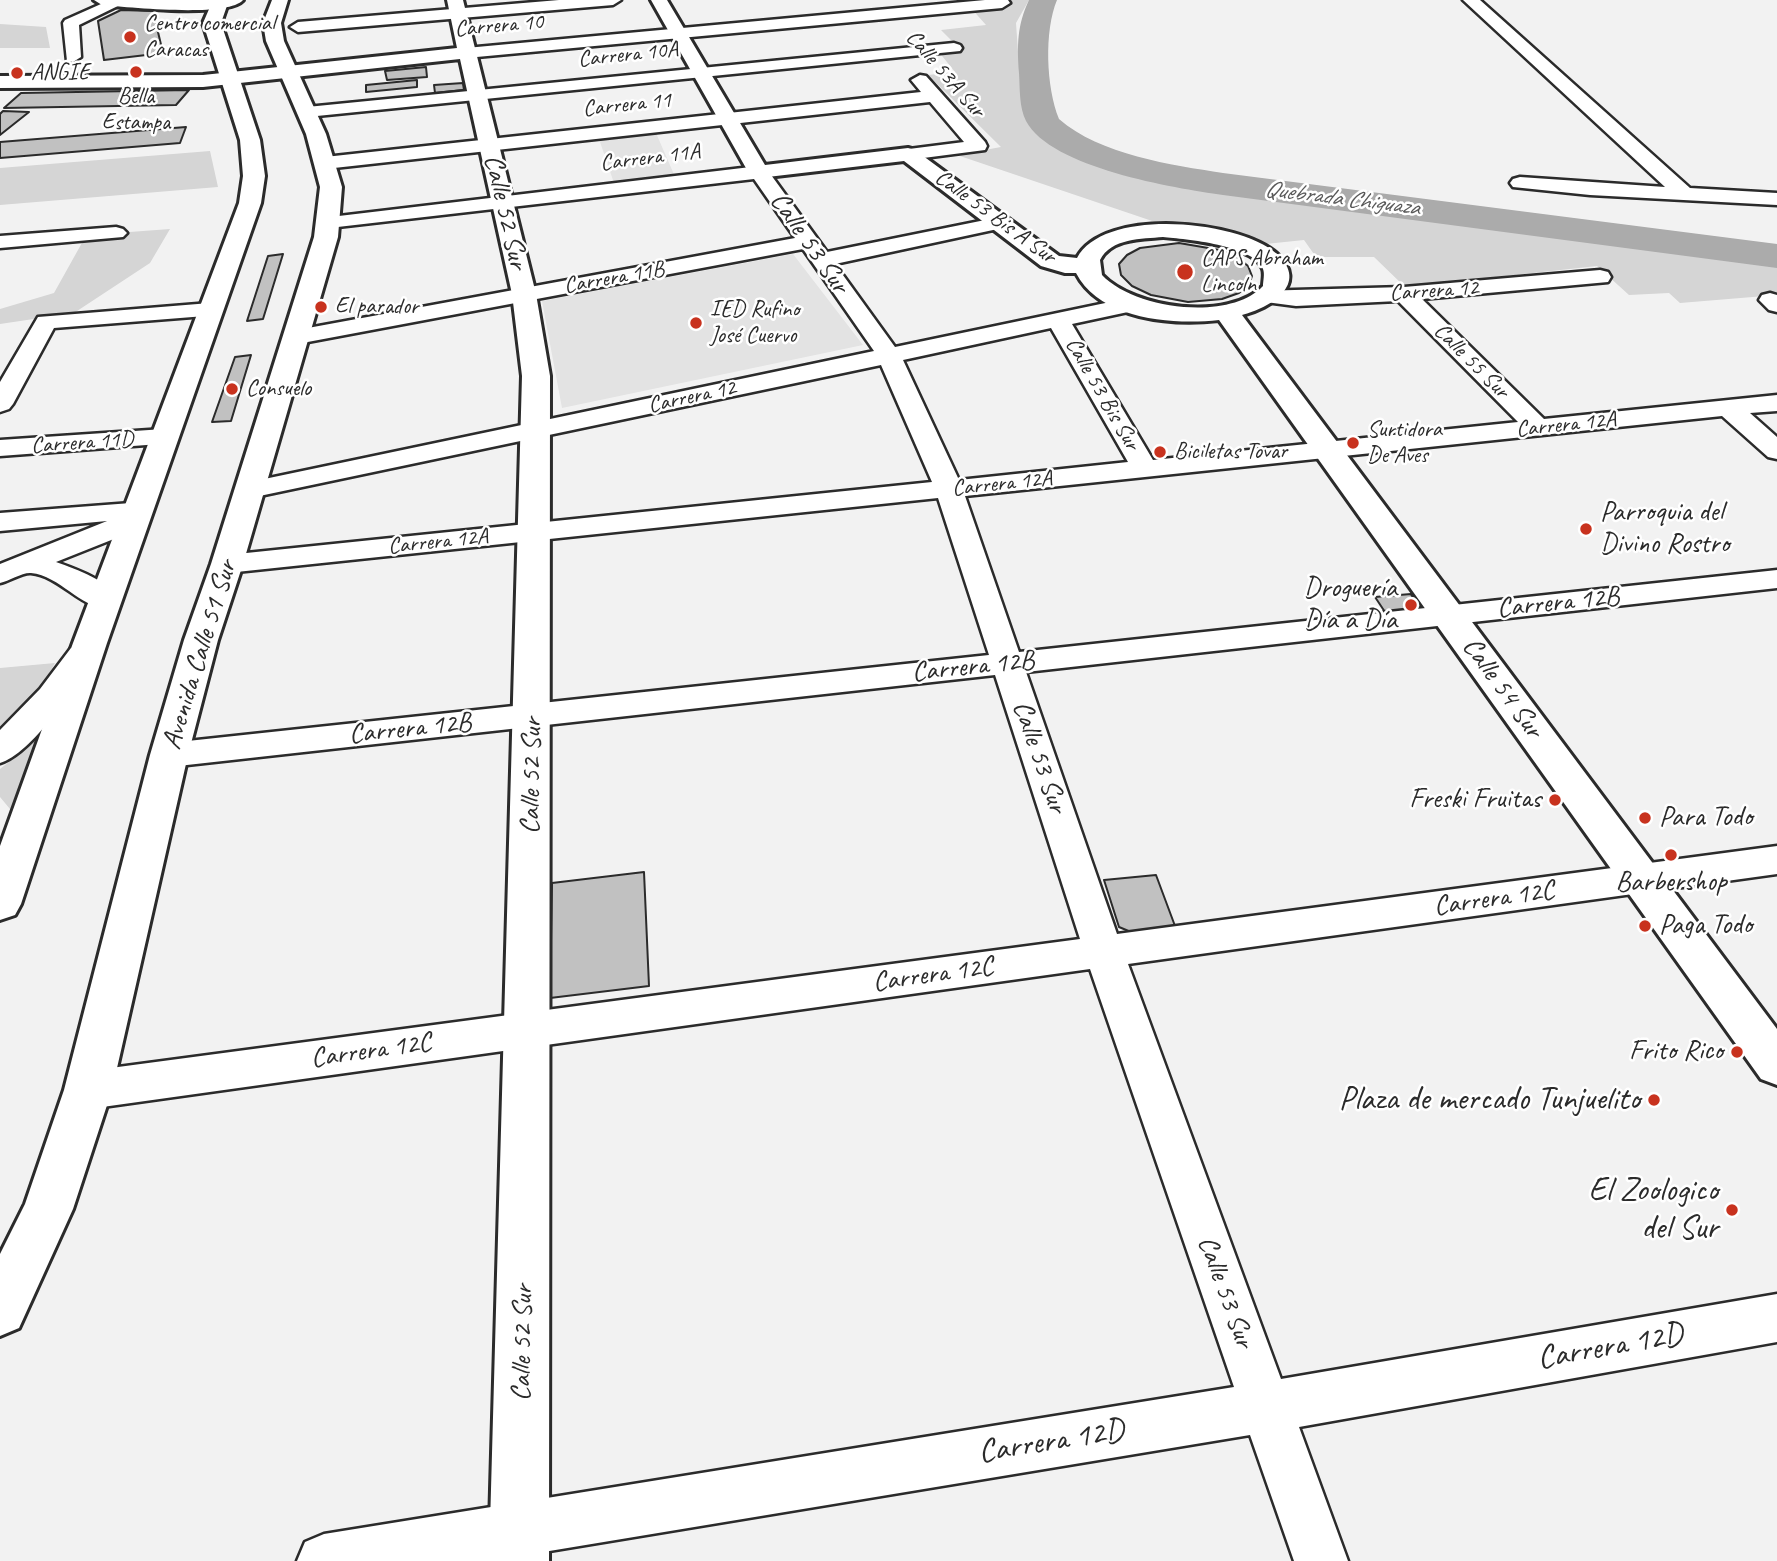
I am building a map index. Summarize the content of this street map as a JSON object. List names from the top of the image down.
{
  "streets": {
    "street": [
      "Carrera 10",
      "Carrera 10A",
      "Calle 53A Sur",
      "Carrera 11",
      "Carrera 11A",
      "Calle 52 Sur",
      "Calle 53 Bis A Sur",
      "Calle 53 Sur",
      "Carrera 11B",
      "Carrera 12",
      "Calle 55 Sur",
      "Calle 53 Bis Sur",
      "Carrera 12A",
      "Carrera 11D",
      "Carrera 12B",
      "Avenida Calle 51 Sur",
      "Calle 54 Sur",
      "Carrera 12C",
      "Carrera 12D"
    ]
  },
  "crossings": [
    ["Carrera 10", "Calle 53A Sur"],
    ["Carrera 10", "Calle 52 Sur"],
    ["Carrera 10", "Calle 53 Sur"],
    ["Carrera 10", "Avenida Calle 51 Sur"],
    ["Carrera 10A", "Calle 53A Sur"],
    ["Carrera 10A", "Calle 52 Sur"],
    ["Carrera 10A", "Calle 53 Sur"],
    ["Carrera 10A", "Avenida Calle 51 Sur"],
    ["Calle 53A Sur", "Carrera 11"],
    ["Calle 53A Sur", "Carrera 11A"],
    ["Carrera 11", "Calle 52 Sur"],
    ["Carrera 11", "Calle 53 Sur"],
    ["Carrera 11", "Avenida Calle 51 Sur"],
    ["Carrera 11A", "Calle 52 Sur"],
    ["Carrera 11A", "Calle 53 Bis A Sur"],
    ["Carrera 11A", "Calle 53 Sur"],
    ["Carrera 11A", "Avenida Calle 51 Sur"],
    ["Calle 52 Sur", "Carrera 11B"],
    ["Calle 52 Sur", "Carrera 12"],
    ["Calle 52 Sur", "Carrera 12A"],
    ["Calle 52 Sur", "Carrera 12B"],
    ["Calle 52 Sur", "Carrera 12C"],
    ["Calle 52 Sur", "Carrera 12D"],
    ["Calle 53 Sur", "Carrera 11B"],
    ["Calle 53 Sur", "Carrera 12"],
    ["Calle 53 Sur", "Carrera 12A"],
    ["Calle 53 Sur", "Carrera 12B"],
    ["Calle 53 Sur", "Carrera 12C"],
    ["Calle 53 Sur", "Carrera 12D"],
    ["Carrera 11B", "Avenida Calle 51 Sur"],
    ["Carrera 12", "Calle 55 Sur"],
    ["Carrera 12", "Calle 53 Bis Sur"],
    ["Carrera 12", "Avenida Calle 51 Sur"],
    ["Calle 55 Sur", "Carrera 12A"],
    ["Calle 53 Bis Sur", "Carrera 12A"],
    ["Carrera 12A", "Avenida Calle 51 Sur"],
    ["Carrera 12A", "Calle 54 Sur"],
    ["Carrera 12B", "Avenida Calle 51 Sur"],
    ["Carrera 12B", "Calle 54 Sur"],
    ["Avenida Calle 51 Sur", "Carrera 12C"],
    ["Calle 54 Sur", "Carrera 12C"]
  ],
  "water": ["Quebrada Chiguaza"],
  "places": [
    "Centro comercial Caracas",
    "Bella Estampa",
    "ANGIE",
    "CAPS Abraham Lincoln",
    "El parador",
    "IED Rufino José Cuervo",
    "Consuelo",
    "Surtidora De Aves",
    "Biciletas Tovar",
    "Parroquia del Divino Rostro",
    "Droguería Día a Día",
    "Freski Fruitas",
    "Para Todo",
    "Barbershop",
    "Paga Todo",
    "Frito Rico",
    "Plaza de mercado Tunjuelito",
    "El Zoologico del Sur"
  ]
}
